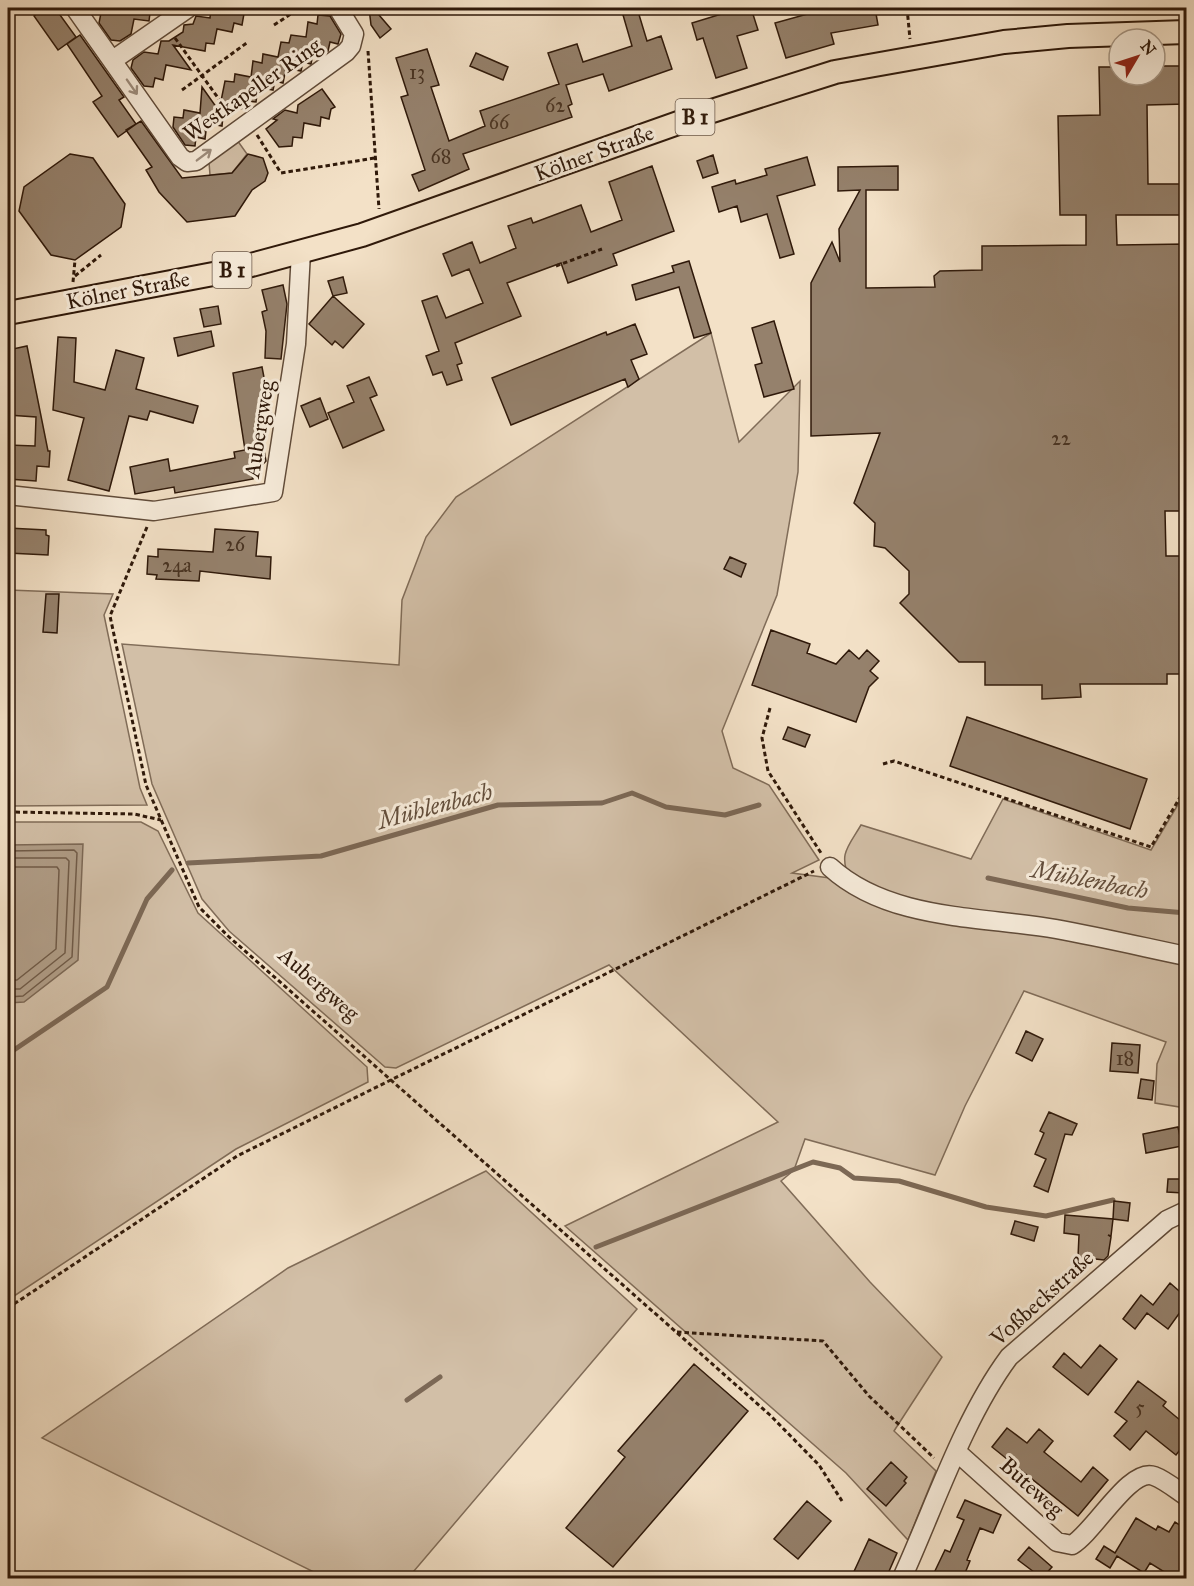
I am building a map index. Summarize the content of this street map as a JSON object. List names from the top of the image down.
{
  "streets": {
    "main road": ["B 1", "Kölner Straße"],
    "street": [
      "Westkapeller Ring",
      "Aubergweg",
      "Voßbeckstraße",
      "Buteweg"
    ]
  },
  "crossings": [
    ["Kölner Straße", "Aubergweg"],
    ["Voßbeckstraße", "Buteweg"]
  ],
  "water": ["Mühlenbach"],
  "house_numbers": [
    "13",
    "62",
    "66",
    "68",
    "22",
    "26",
    "24a",
    "18",
    "5"
  ],
  "north": "top right"
}
